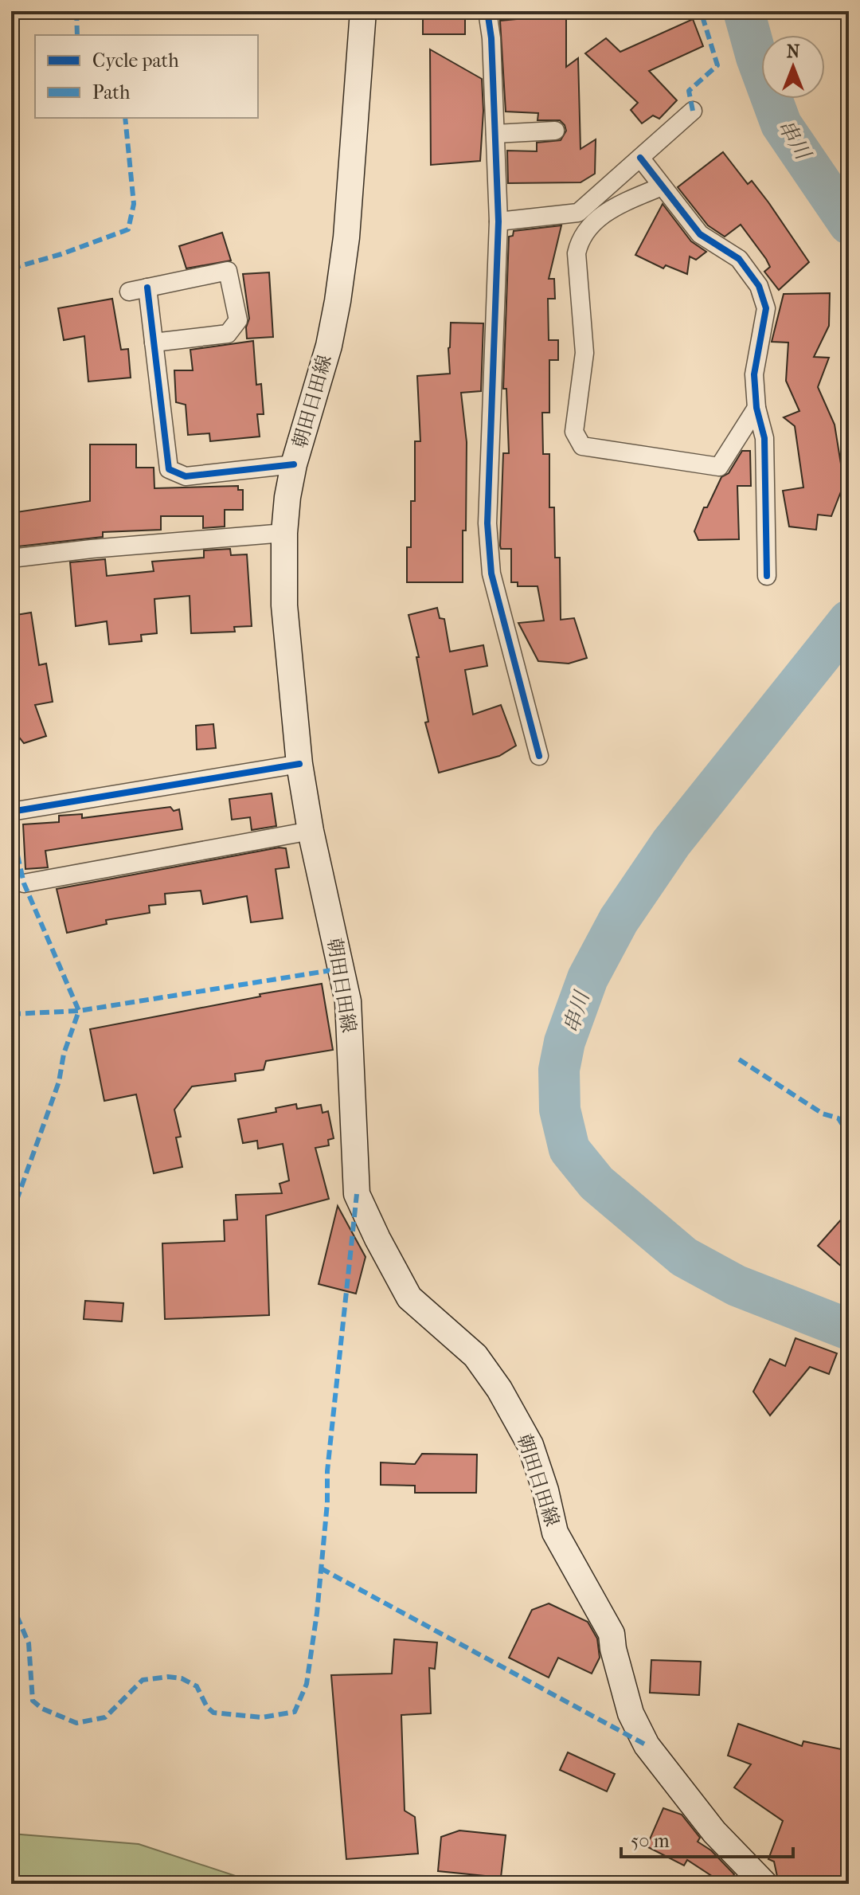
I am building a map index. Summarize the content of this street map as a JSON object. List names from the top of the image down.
{
  "streets": {
    "main road": ["朝田日田線"]
  },
  "water": ["串川"],
  "legend": ["Cycle path", "Path"],
  "scale_bar": "50 m",
  "north": "top"
}
